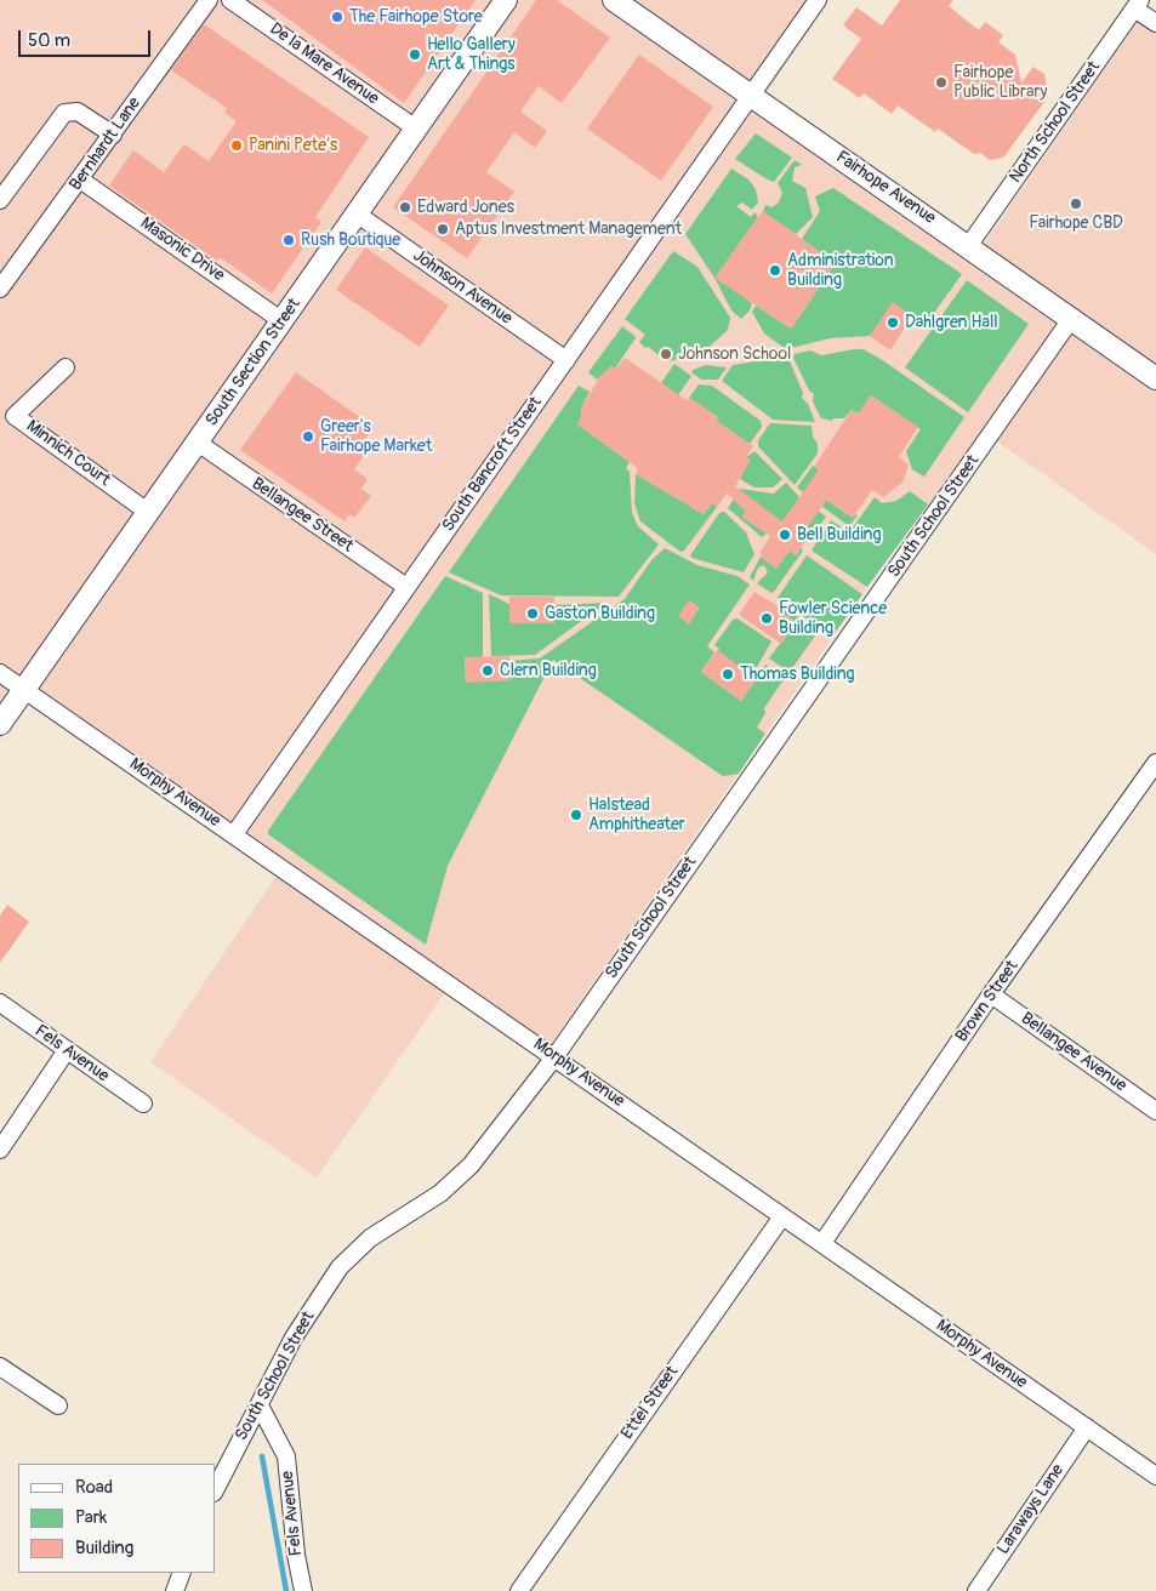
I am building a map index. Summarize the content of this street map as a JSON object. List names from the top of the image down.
{
  "streets": {
    "street": [
      "De la Mare Avenue",
      "North School Street",
      "Bernhardt Lane",
      "Fairhope Avenue",
      "Masonic Drive",
      "Johnson Avenue",
      "South Section Street",
      "Minnich Court",
      "South Bancroft Street",
      "Bellangee Street",
      "South School Street",
      "Morphy Avenue",
      "Brown Street",
      "Bellangee Avenue",
      "Fels Avenue",
      "Ettel Street",
      "Laraways Lane"
    ]
  },
  "crossings": [
    ["De la Mare Avenue", "South Section Street"],
    ["North School Street", "Fairhope Avenue"],
    ["Bernhardt Lane", "Masonic Drive"],
    ["Fairhope Avenue", "South Bancroft Street"],
    ["Fairhope Avenue", "South School Street"],
    ["Masonic Drive", "South Section Street"],
    ["Johnson Avenue", "South Section Street"],
    ["Johnson Avenue", "South Bancroft Street"],
    ["South Section Street", "Minnich Court"],
    ["South Section Street", "Bellangee Street"],
    ["South Section Street", "Morphy Avenue"],
    ["South Bancroft Street", "Bellangee Street"],
    ["South Bancroft Street", "Morphy Avenue"],
    ["South School Street", "Morphy Avenue"],
    ["South School Street", "Fels Avenue"],
    ["Morphy Avenue", "Brown Street"],
    ["Morphy Avenue", "Ettel Street"],
    ["Morphy Avenue", "Laraways Lane"],
    ["Brown Street", "Bellangee Avenue"]
  ],
  "places": [
    "The Fairhope Store",
    "Hello Gallery Art & Things",
    "Fairhope Public Library",
    "Panini Pete's",
    "Fairhope CBD",
    "Edward Jones",
    "Aptus Investment Management",
    "Rush Boutique",
    "Administration Building",
    "Dahlgren Hall",
    "Johnson School",
    "Greer's Fairhope Market",
    "Bell Building",
    "Gaston Building",
    "Fowler Science Building",
    "Clern Building",
    "Thomas Building",
    "Halstead Amphitheater"
  ],
  "legend": ["Road", "Park", "Building"],
  "scale_bar": "50 m"
}
